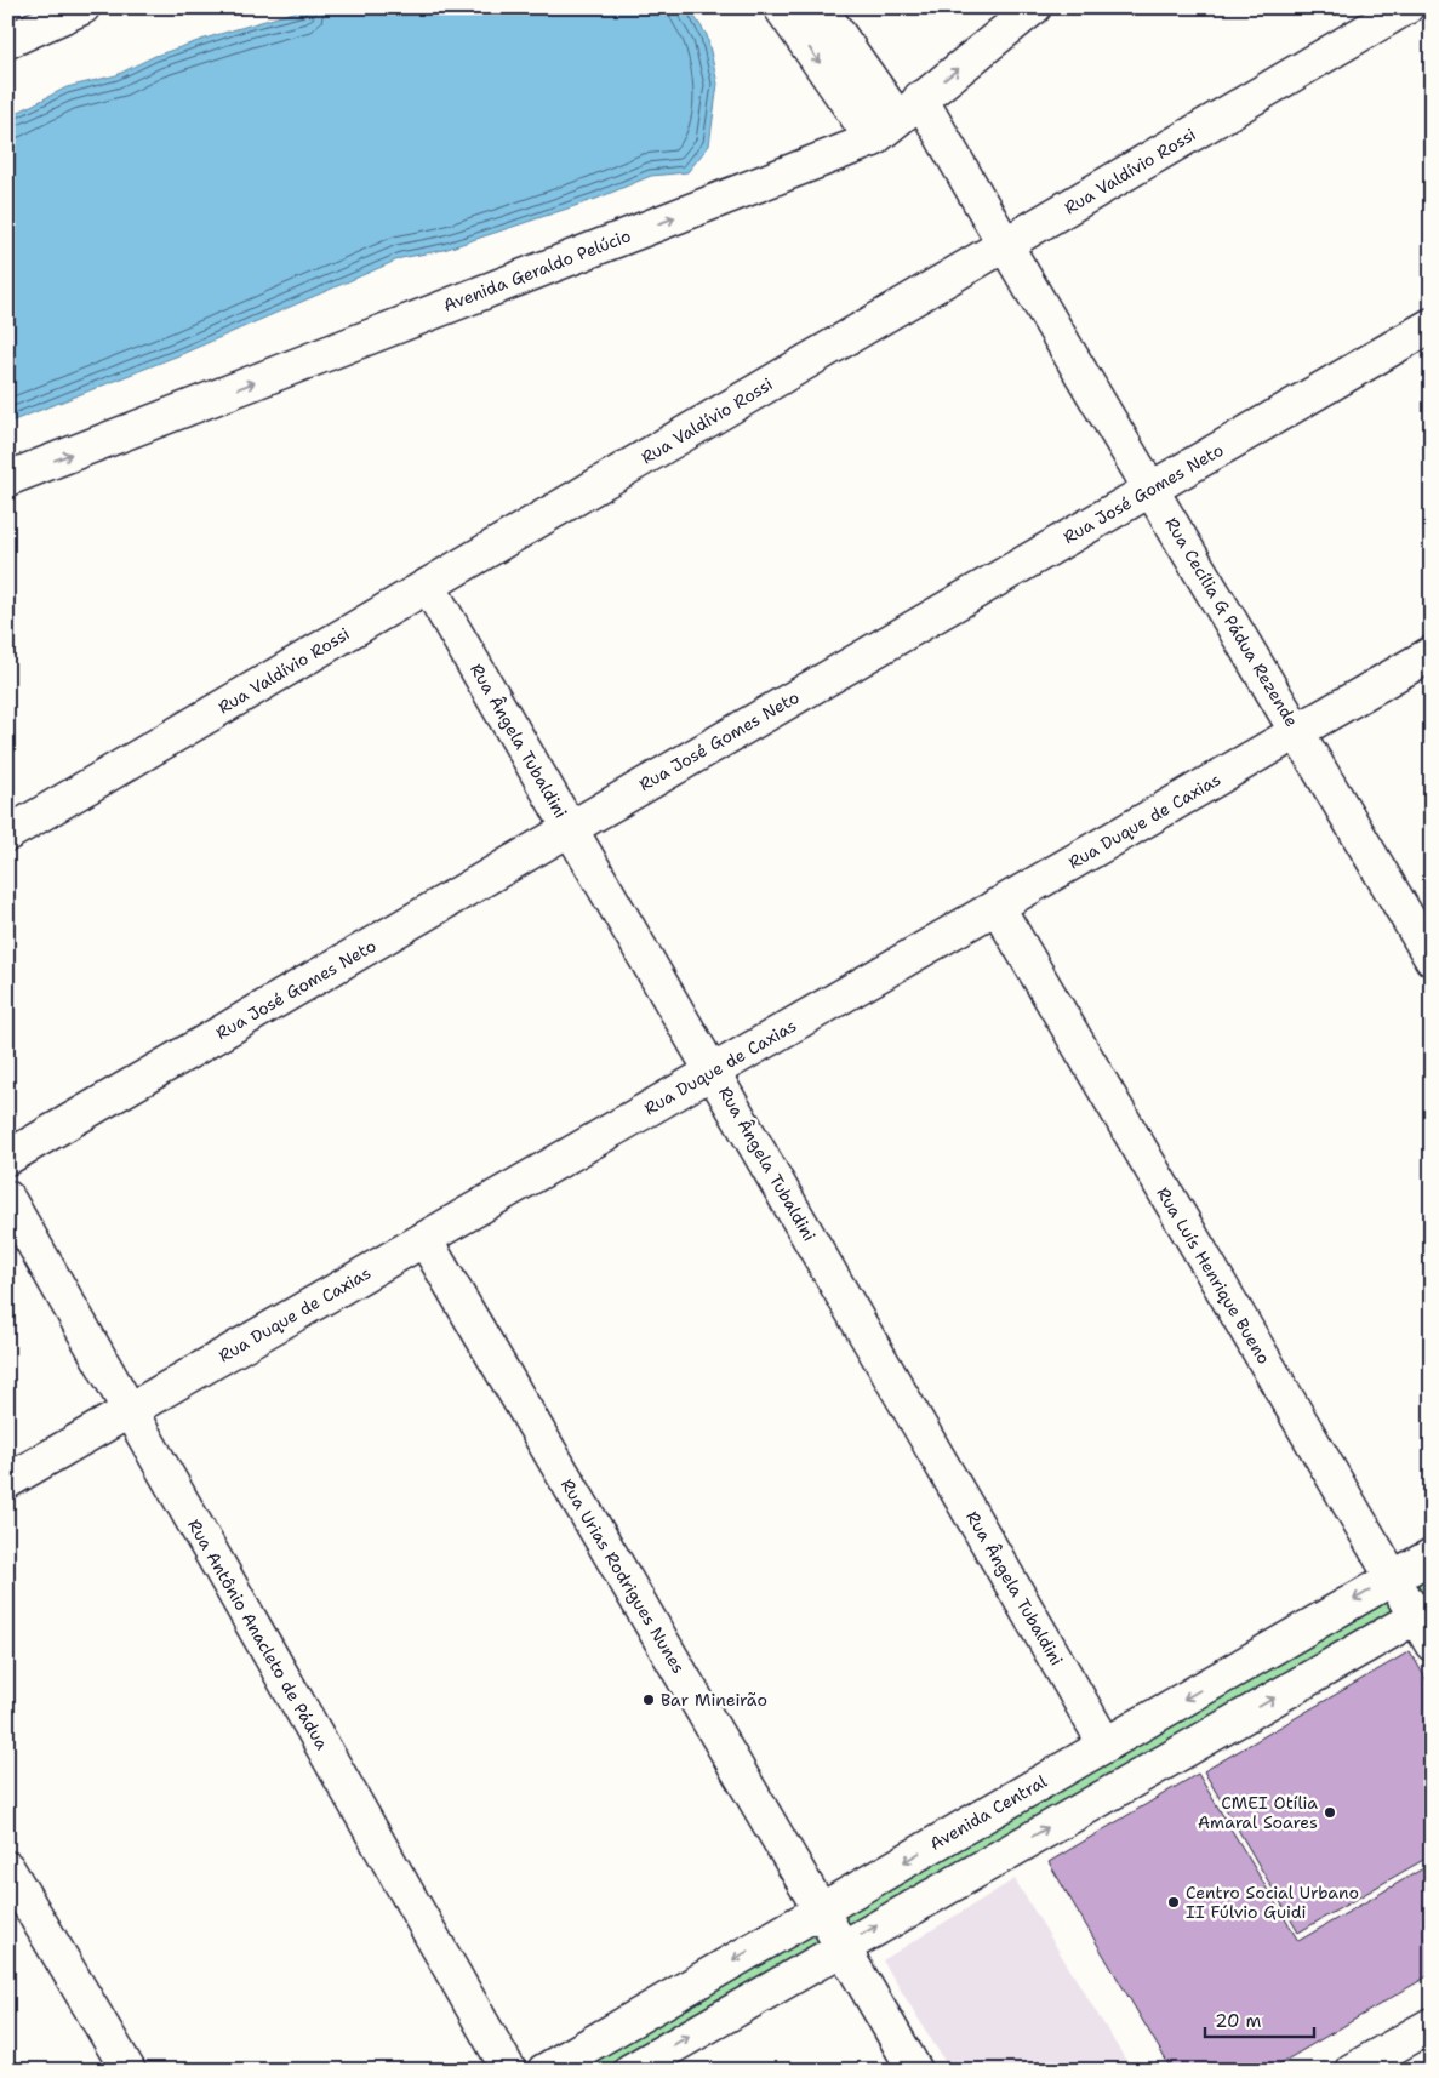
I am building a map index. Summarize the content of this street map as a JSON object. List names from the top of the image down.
{
  "streets": {
    "street": [
      "Rua Valdívio Rossi",
      "Avenida Geraldo Pelúcio",
      "Rua José Gomes Neto",
      "Rua Cecília G Pádua Rezende",
      "Rua Ângela Tubaldini",
      "Rua Duque de Caxias",
      "Rua Luís Henrique Bueno",
      "Rua Urias Rodrigues Nunes",
      "Rua Antônio Anacleto de Pádua",
      "Avenida Central"
    ]
  },
  "crossings": [
    ["Rua Valdívio Rossi", "Rua Cecília G Pádua Rezende"],
    ["Rua Valdívio Rossi", "Rua Ângela Tubaldini"],
    ["Avenida Geraldo Pelúcio", "Rua Cecília G Pádua Rezende"],
    ["Rua José Gomes Neto", "Rua Cecília G Pádua Rezende"],
    ["Rua José Gomes Neto", "Rua Ângela Tubaldini"],
    ["Rua Cecília G Pádua Rezende", "Rua Duque de Caxias"],
    ["Rua Ângela Tubaldini", "Rua Duque de Caxias"],
    ["Rua Ângela Tubaldini", "Avenida Central"],
    ["Rua Duque de Caxias", "Rua Luís Henrique Bueno"],
    ["Rua Duque de Caxias", "Rua Urias Rodrigues Nunes"],
    ["Rua Duque de Caxias", "Rua Antônio Anacleto de Pádua"],
    ["Rua Luís Henrique Bueno", "Avenida Central"],
    ["Rua Urias Rodrigues Nunes", "Avenida Central"]
  ],
  "one_way": ["Avenida Geraldo Pelúcio"],
  "places": ["Bar Mineirão", "CMEI Otília Amaral Soares", "Centro Social Urbano II Fúlvio Guidi"],
  "scale_bar": "20 m"
}
